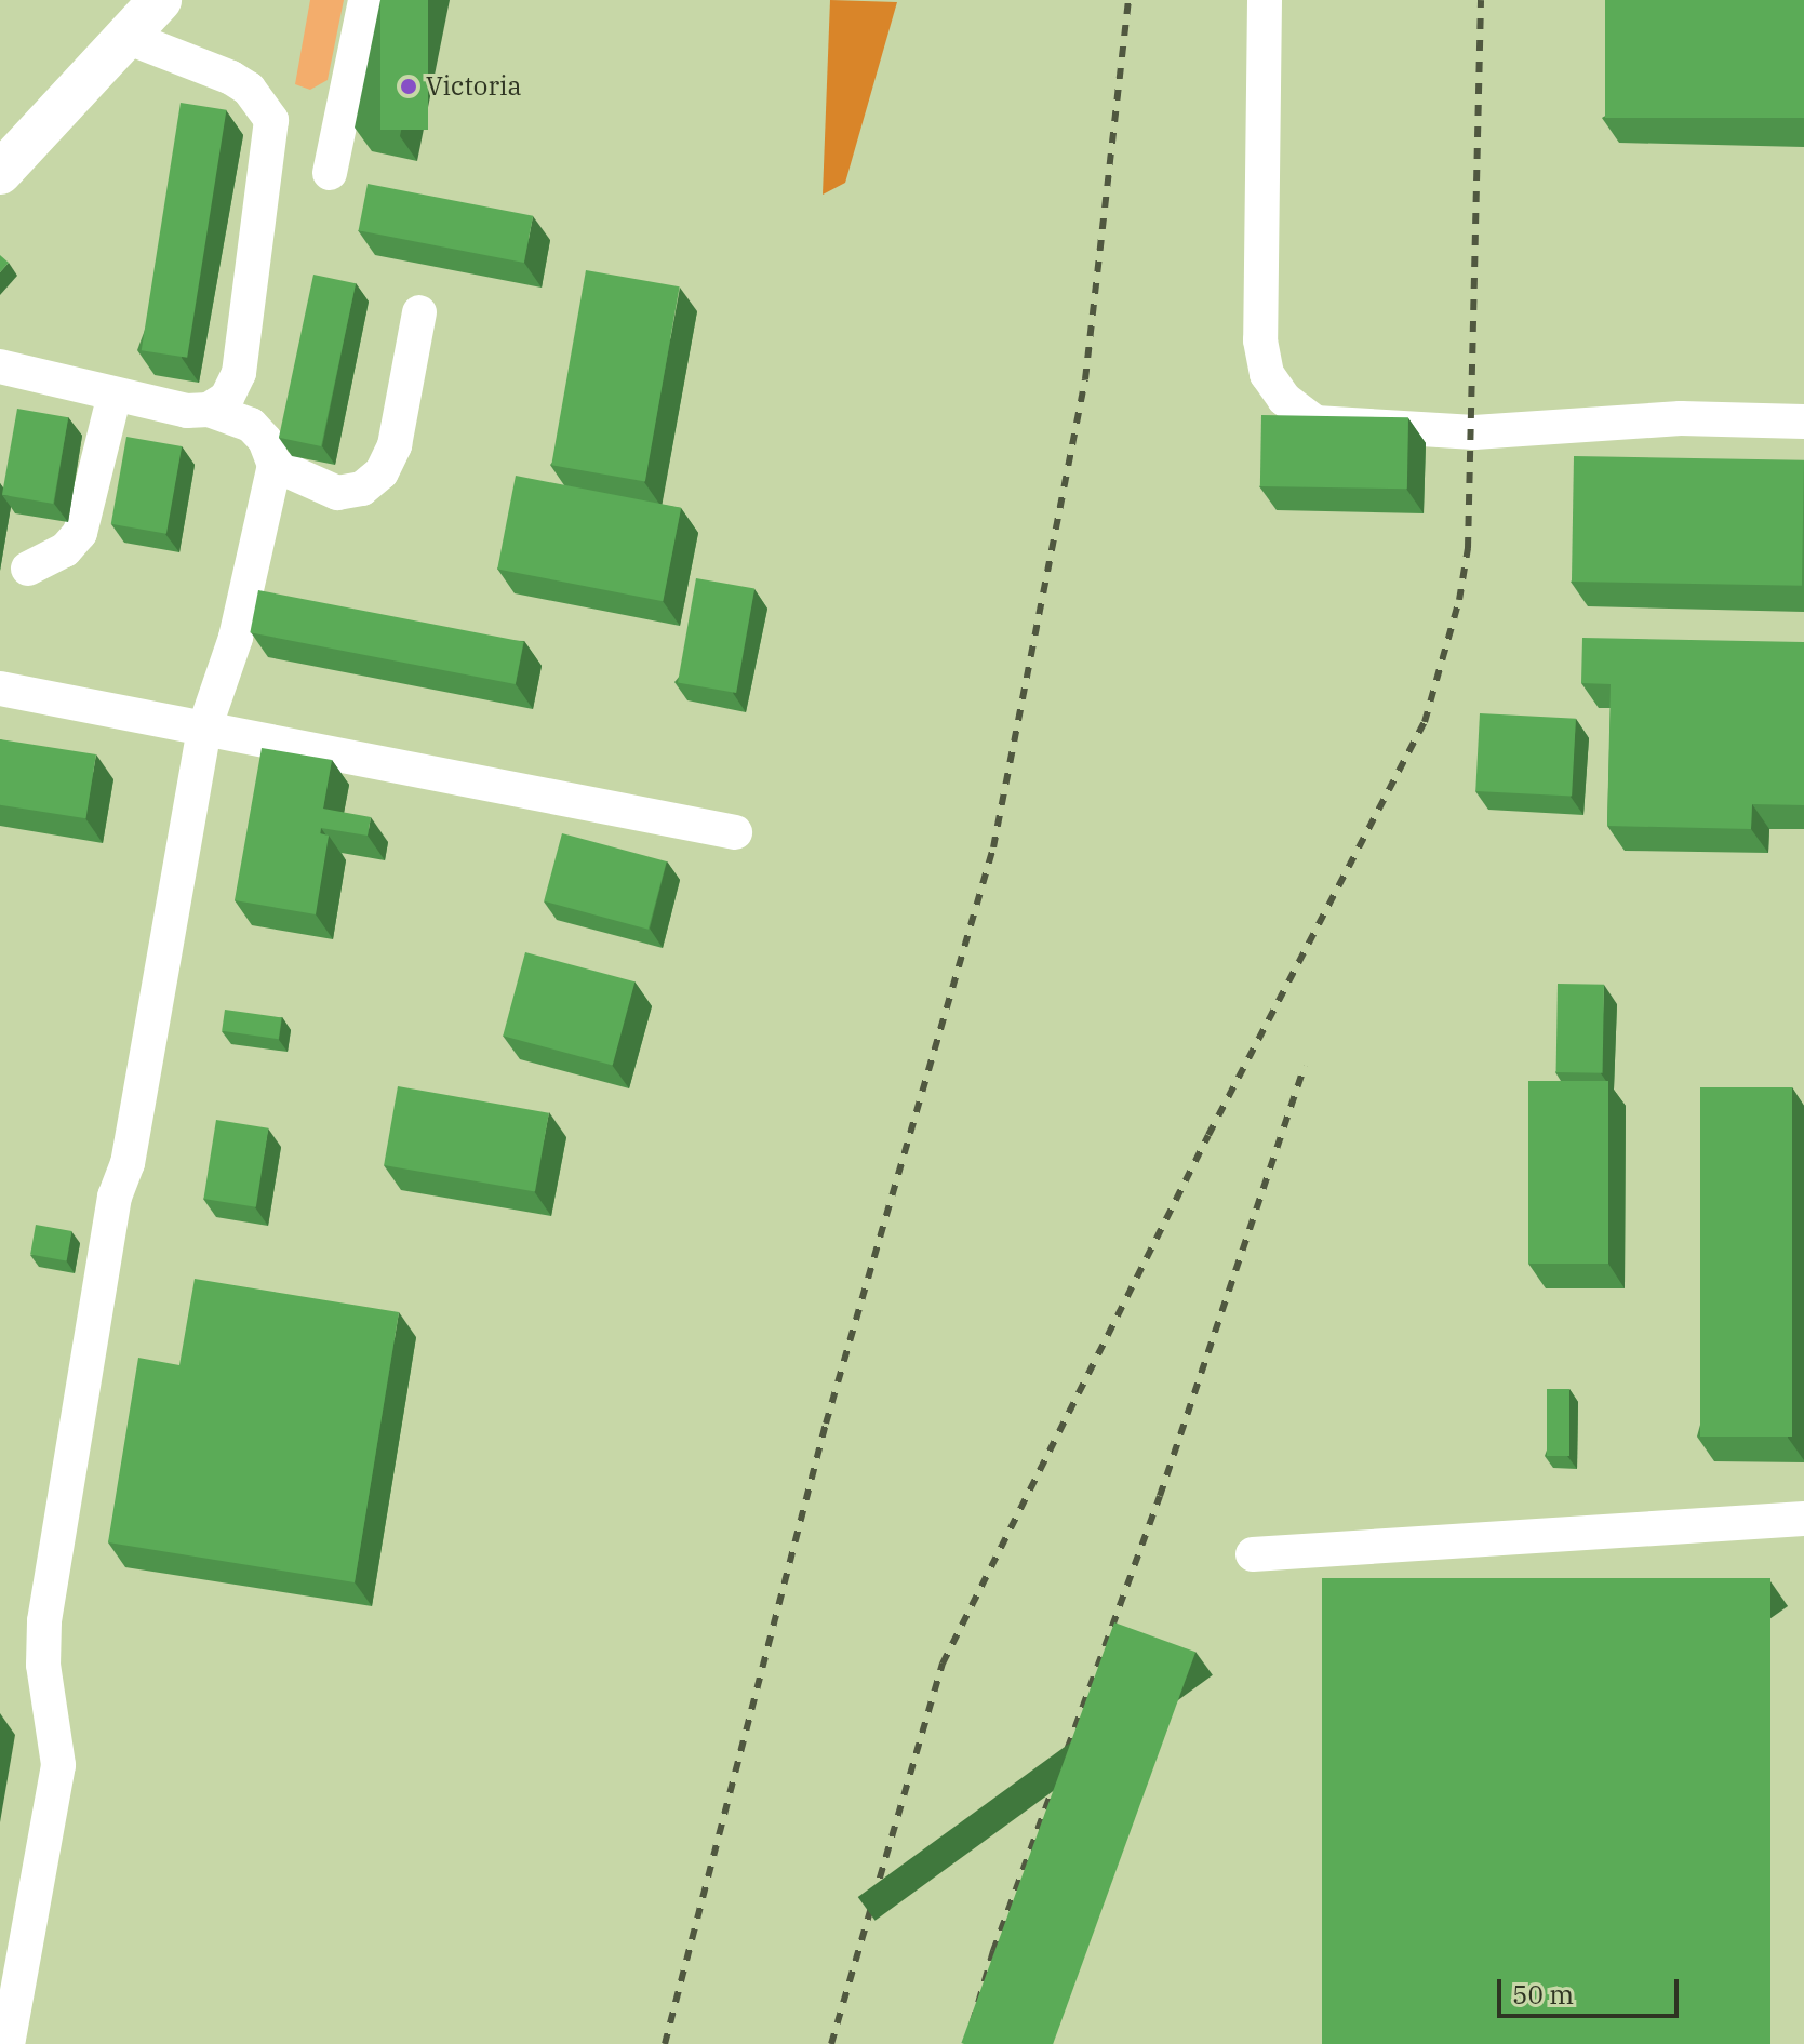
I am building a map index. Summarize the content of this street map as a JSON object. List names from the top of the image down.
{
  "places": ["Victoria"],
  "scale_bar": "50 m"
}
